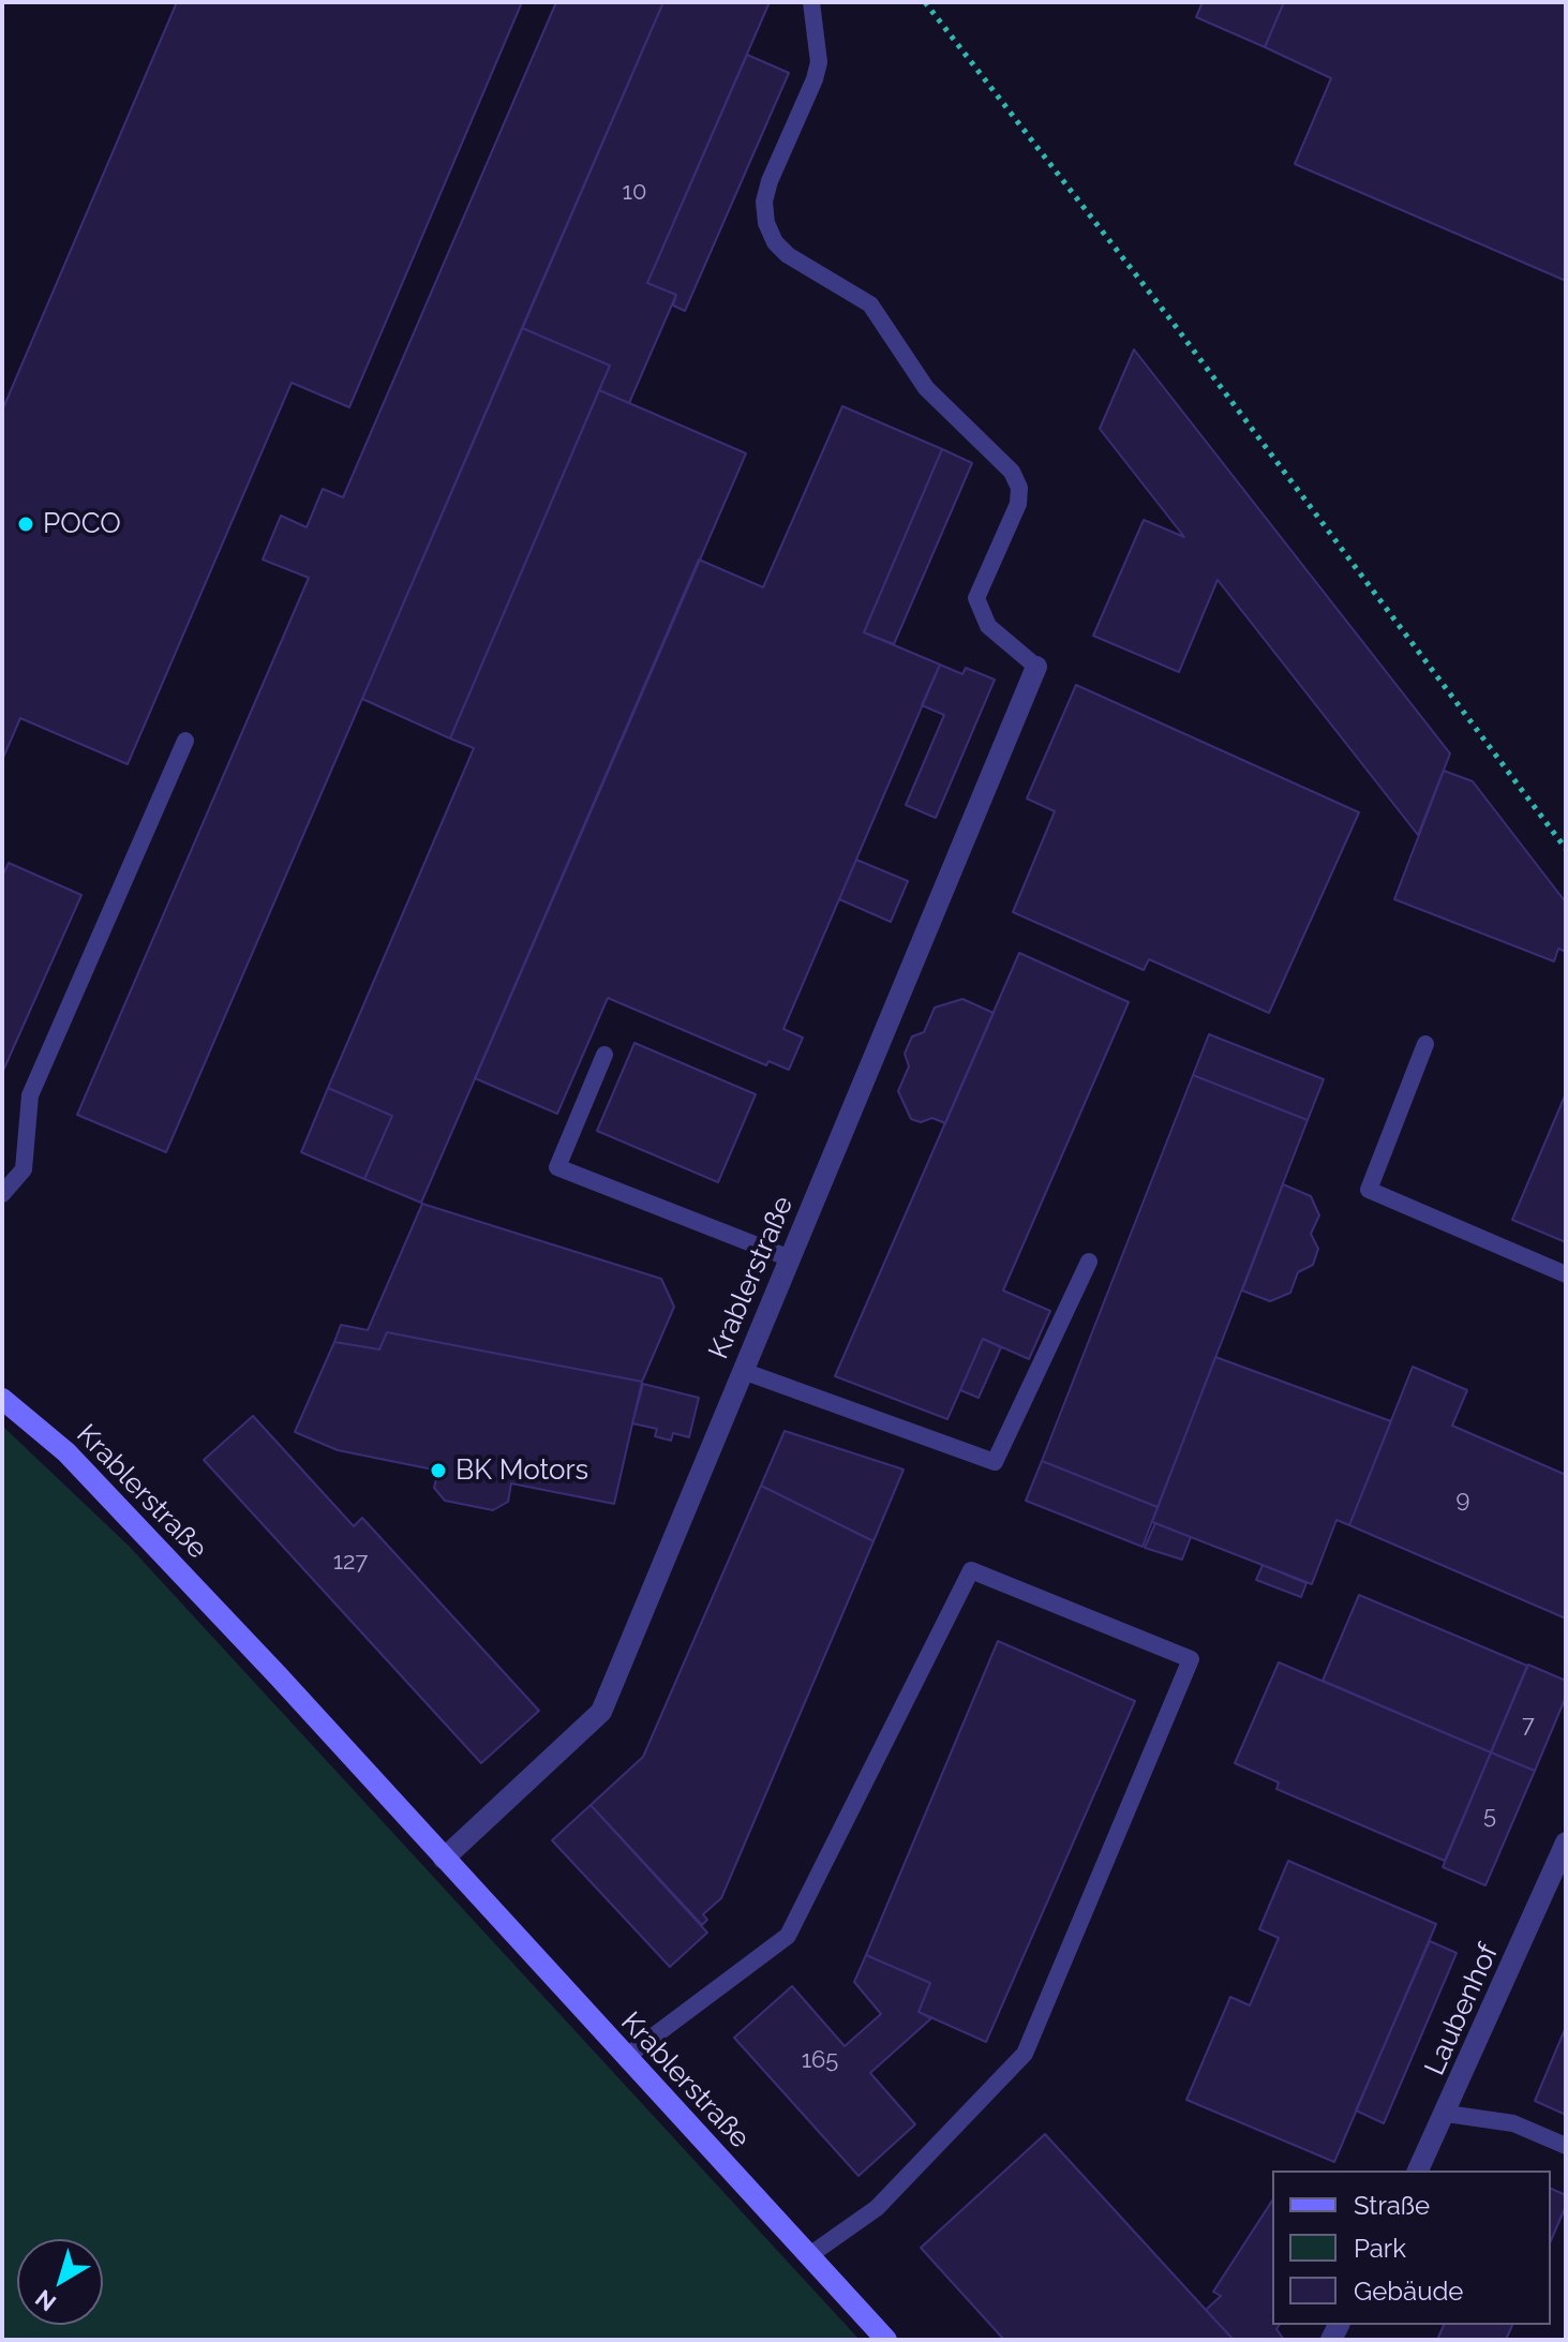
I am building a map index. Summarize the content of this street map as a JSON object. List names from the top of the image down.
{
  "streets": {
    "street": ["Krablerstraße", "Laubenhof"]
  },
  "places": ["POCO", "BK Motors"],
  "house_numbers": [
    "10",
    "9",
    "127",
    "7",
    "5",
    "165"
  ],
  "legend": ["Straße", "Park", "Gebäude"],
  "north": "bottom left"
}
